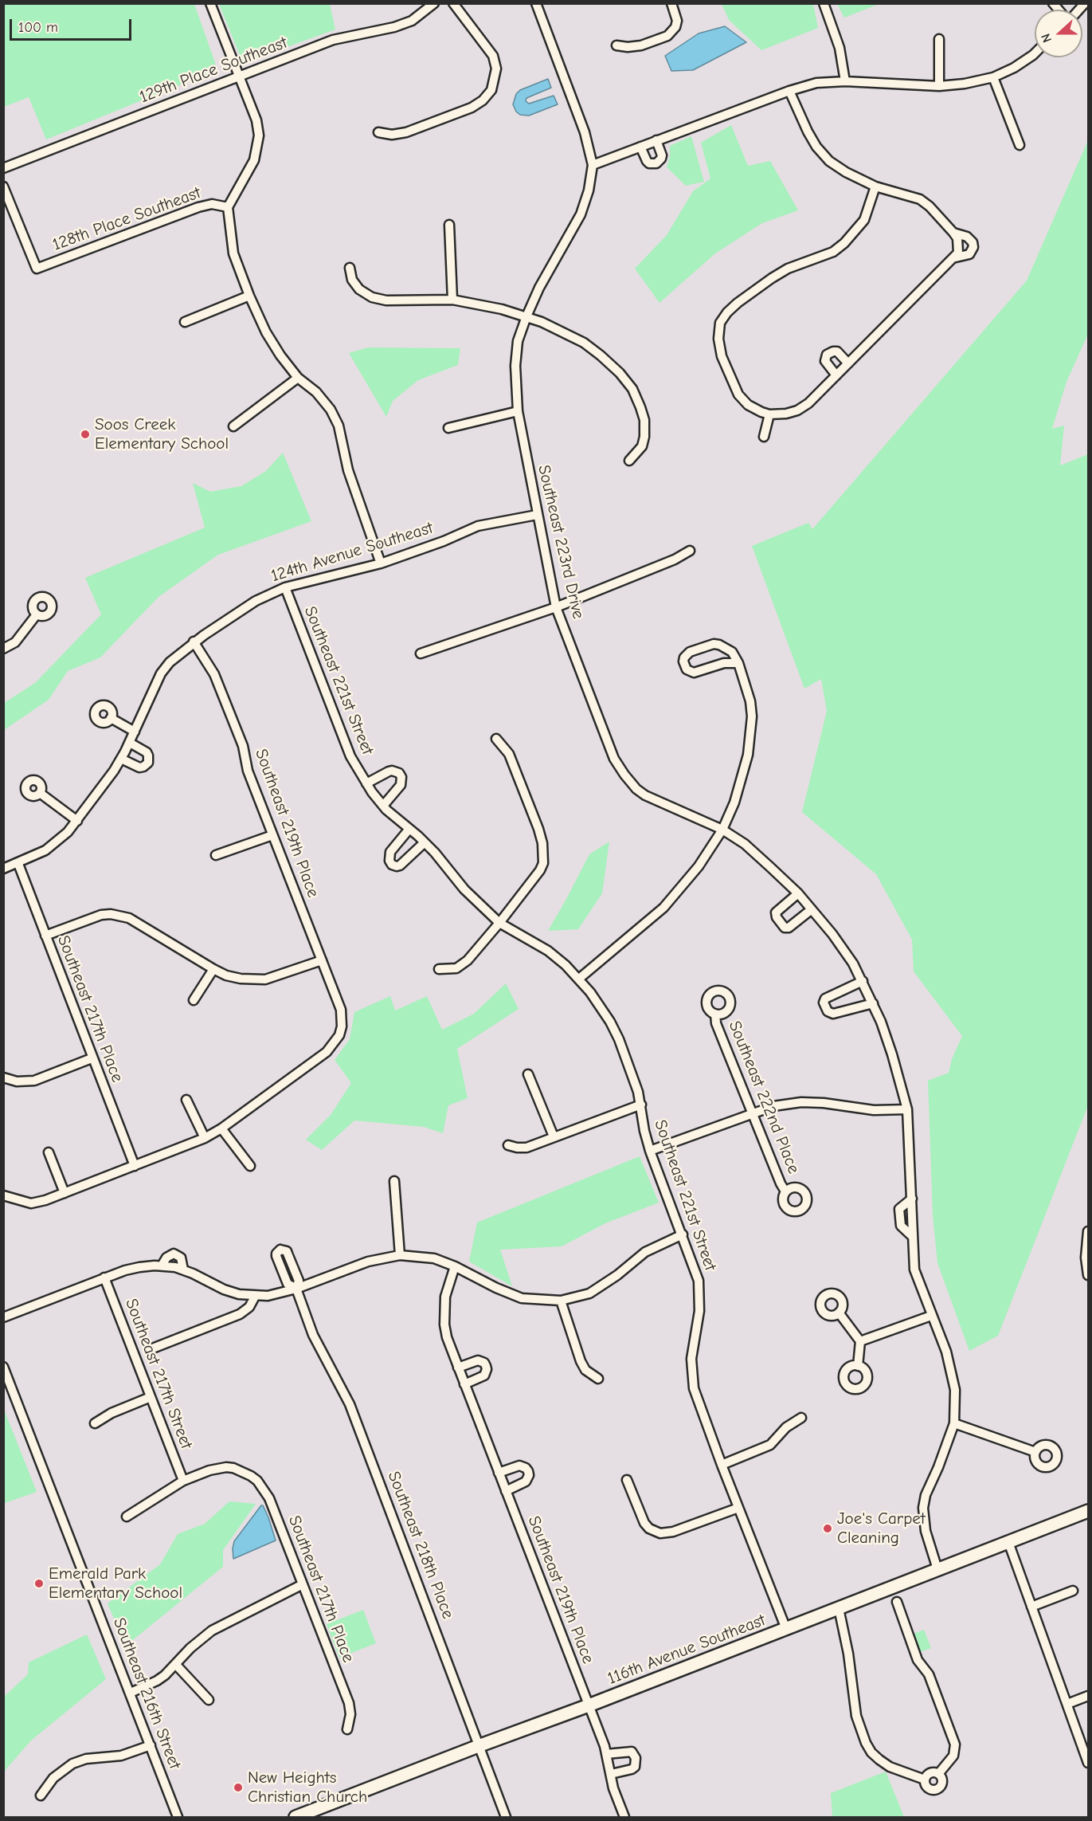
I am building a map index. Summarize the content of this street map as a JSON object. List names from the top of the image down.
{
  "streets": {
    "main road": ["116th Avenue Southeast"],
    "street": [
      "129th Place Southeast",
      "128th Place Southeast",
      "Southeast 223rd Drive",
      "124th Avenue Southeast",
      "Southeast 221st Street",
      "Southeast 219th Place",
      "Southeast 217th Place",
      "Southeast 222nd Place",
      "Southeast 217th Street",
      "Southeast 218th Place",
      "Southeast 216th Street"
    ]
  },
  "crossings": [
    ["Southeast 223rd Drive", "124th Avenue Southeast"],
    ["Southeast 223rd Drive", "116th Avenue Southeast"],
    ["124th Avenue Southeast", "Southeast 221st Street"],
    ["124th Avenue Southeast", "Southeast 219th Place"],
    ["124th Avenue Southeast", "Southeast 217th Place"],
    ["Southeast 221st Street", "116th Avenue Southeast"],
    ["Southeast 219th Place", "116th Avenue Southeast"],
    ["Southeast 217th Place", "Southeast 217th Street"],
    ["Southeast 218th Place", "116th Avenue Southeast"]
  ],
  "places": [
    "Soos Creek Elementary School",
    "Joe's Carpet Cleaning",
    "Emerald Park Elementary School",
    "New Heights Christian Church"
  ],
  "scale_bar": "100 m",
  "north": "left"
}
